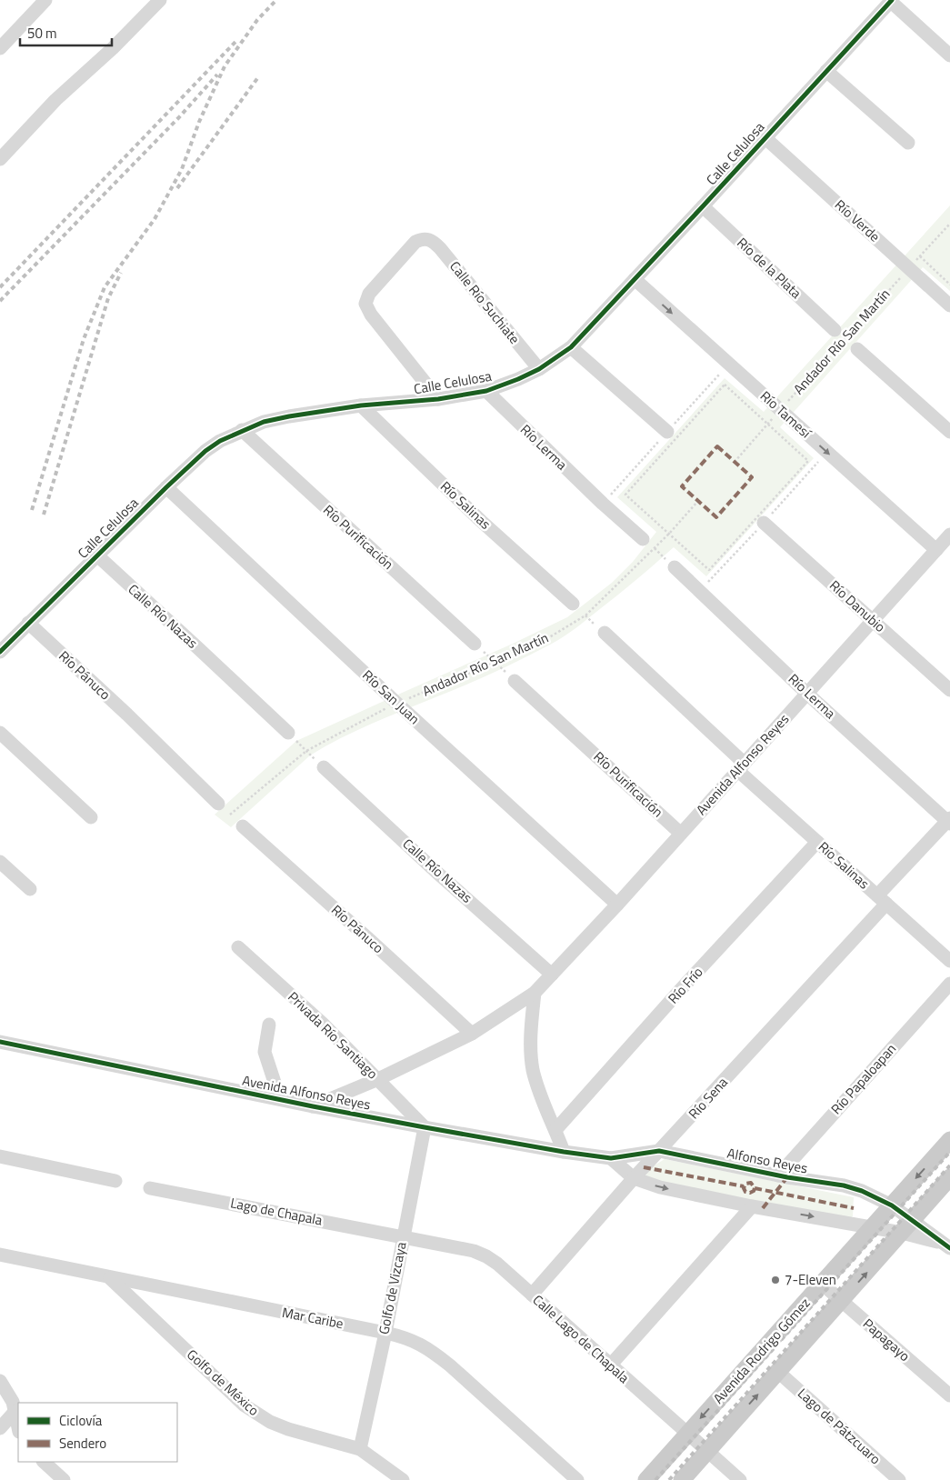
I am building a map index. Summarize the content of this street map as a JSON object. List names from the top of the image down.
{
  "streets": {
    "main road": ["Avenida Rodrigo Gómez"],
    "street": [
      "Calle Celulosa",
      "Río Verde",
      "Río de la Plata",
      "Calle Río Suchiate",
      "Río Tamesí",
      "Río Lerma",
      "Río Salinas",
      "Río Purificación",
      "Río Danubio",
      "Calle Río Nazas",
      "Río Pánuco",
      "Río San Juan",
      "Avenida Alfonso Reyes",
      "Río Frío",
      "Privada Río Santiago",
      "Río Papaloapan",
      "Río Sena",
      "Alfonso Reyes",
      "Lago de Chapala",
      "Golfo de Vizcaya",
      "Mar Caribe",
      "Calle Lago de Chapala",
      "Papagayo",
      "Golfo de México",
      "Lago de Pátzcuaro"
    ],
    "path": ["Andador Río San Martín"]
  },
  "crossings": [
    ["Calle Celulosa", "Río Verde"],
    ["Calle Celulosa", "Río de la Plata"],
    ["Calle Celulosa", "Calle Río Suchiate"],
    ["Calle Celulosa", "Río Tamesí"],
    ["Calle Celulosa", "Río Lerma"],
    ["Calle Celulosa", "Río Salinas"],
    ["Calle Celulosa", "Río Purificación"],
    ["Calle Celulosa", "Calle Río Nazas"],
    ["Calle Celulosa", "Río Pánuco"],
    ["Calle Celulosa", "Río San Juan"],
    ["Río Verde", "Andador Río San Martín"],
    ["Río de la Plata", "Andador Río San Martín"],
    ["Andador Río San Martín", "Río Tamesí"],
    ["Andador Río San Martín", "Río Pánuco"],
    ["Andador Río San Martín", "Río San Juan"],
    ["Río Tamesí", "Avenida Alfonso Reyes"],
    ["Río Lerma", "Avenida Alfonso Reyes"],
    ["Río Lerma", "Río Sena"],
    ["Río Salinas", "Avenida Alfonso Reyes"],
    ["Río Salinas", "Río Frío"],
    ["Río Salinas", "Río Sena"],
    ["Río Purificación", "Avenida Alfonso Reyes"],
    ["Río Danubio", "Avenida Alfonso Reyes"],
    ["Calle Río Nazas", "Avenida Alfonso Reyes"],
    ["Río Pánuco", "Avenida Alfonso Reyes"],
    ["Río San Juan", "Avenida Alfonso Reyes"],
    ["Avenida Alfonso Reyes", "Privada Río Santiago"],
    ["Avenida Alfonso Reyes", "Alfonso Reyes"],
    ["Avenida Alfonso Reyes", "Golfo de Vizcaya"],
    ["Privada Río Santiago", "Golfo de Vizcaya"],
    ["Río Papaloapan", "Alfonso Reyes"],
    ["Río Sena", "Alfonso Reyes"],
    ["Río Sena", "Calle Lago de Chapala"],
    ["Alfonso Reyes", "Avenida Rodrigo Gómez"],
    ["Lago de Chapala", "Golfo de Vizcaya"],
    ["Lago de Chapala", "Calle Lago de Chapala"],
    ["Golfo de Vizcaya", "Mar Caribe"],
    ["Golfo de Vizcaya", "Calle Lago de Chapala"],
    ["Golfo de Vizcaya", "Golfo de México"],
    ["Mar Caribe", "Golfo de México"],
    ["Calle Lago de Chapala", "Avenida Rodrigo Gómez"],
    ["Papagayo", "Avenida Rodrigo Gómez"],
    ["Avenida Rodrigo Gómez", "Lago de Pátzcuaro"]
  ],
  "places": ["7-Eleven"],
  "legend": ["Ciclovía", "Sendero"],
  "scale_bar": "50 m"
}
